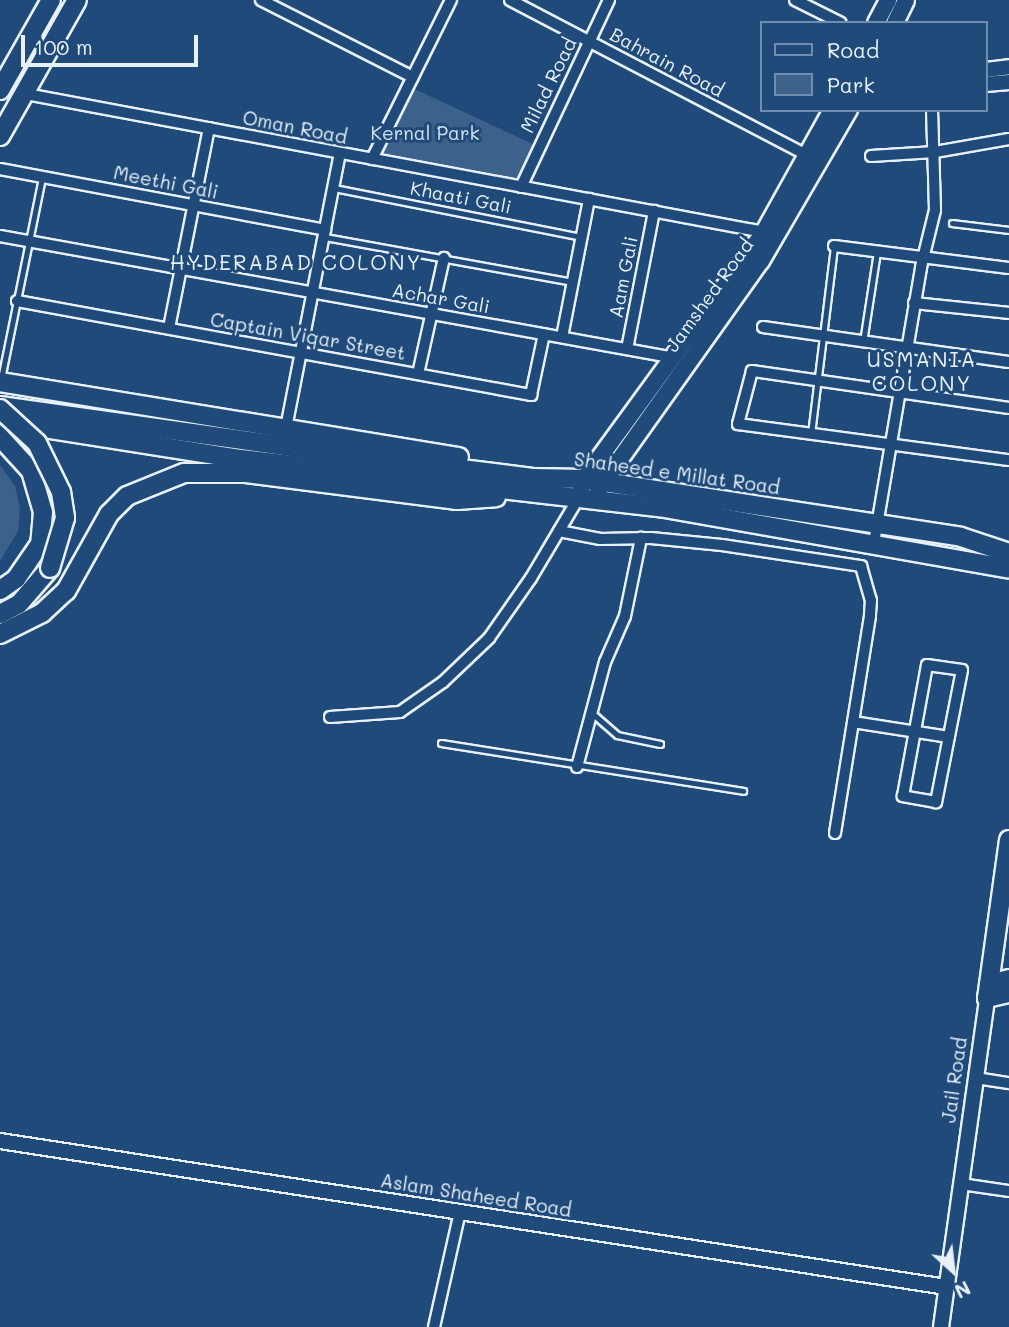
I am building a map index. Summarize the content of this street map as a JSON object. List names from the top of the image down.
{
  "streets": {
    "main road": ["Jamshed Road", "Shaheed e Millat Road", "Jail Road"],
    "street": [
      "Bahrain Road",
      "Milad Road",
      "Oman Road",
      "Meethi Gali",
      "Aam Gali",
      "Achar Gali",
      "Captain Viqar Street",
      "Aslam Shaheed Road"
    ],
    "lane": ["Khaati Gali"]
  },
  "crossings": [
    ["Bahrain Road", "Milad Road"],
    ["Bahrain Road", "Jamshed Road"],
    ["Milad Road", "Oman Road"],
    ["Oman Road", "Aam Gali"],
    ["Oman Road", "Jamshed Road"],
    ["Aam Gali", "Achar Gali"],
    ["Jamshed Road", "Achar Gali"],
    ["Jamshed Road", "Shaheed e Millat Road"],
    ["Achar Gali", "Captain Viqar Street"],
    ["Jail Road", "Aslam Shaheed Road"]
  ],
  "districts": ["HYDERABAD COLONY", "USMANIA COLONY"],
  "parks": ["Kernal Park"],
  "legend": ["Road", "Park"],
  "scale_bar": "100 m",
  "north": "bottom right"
}
